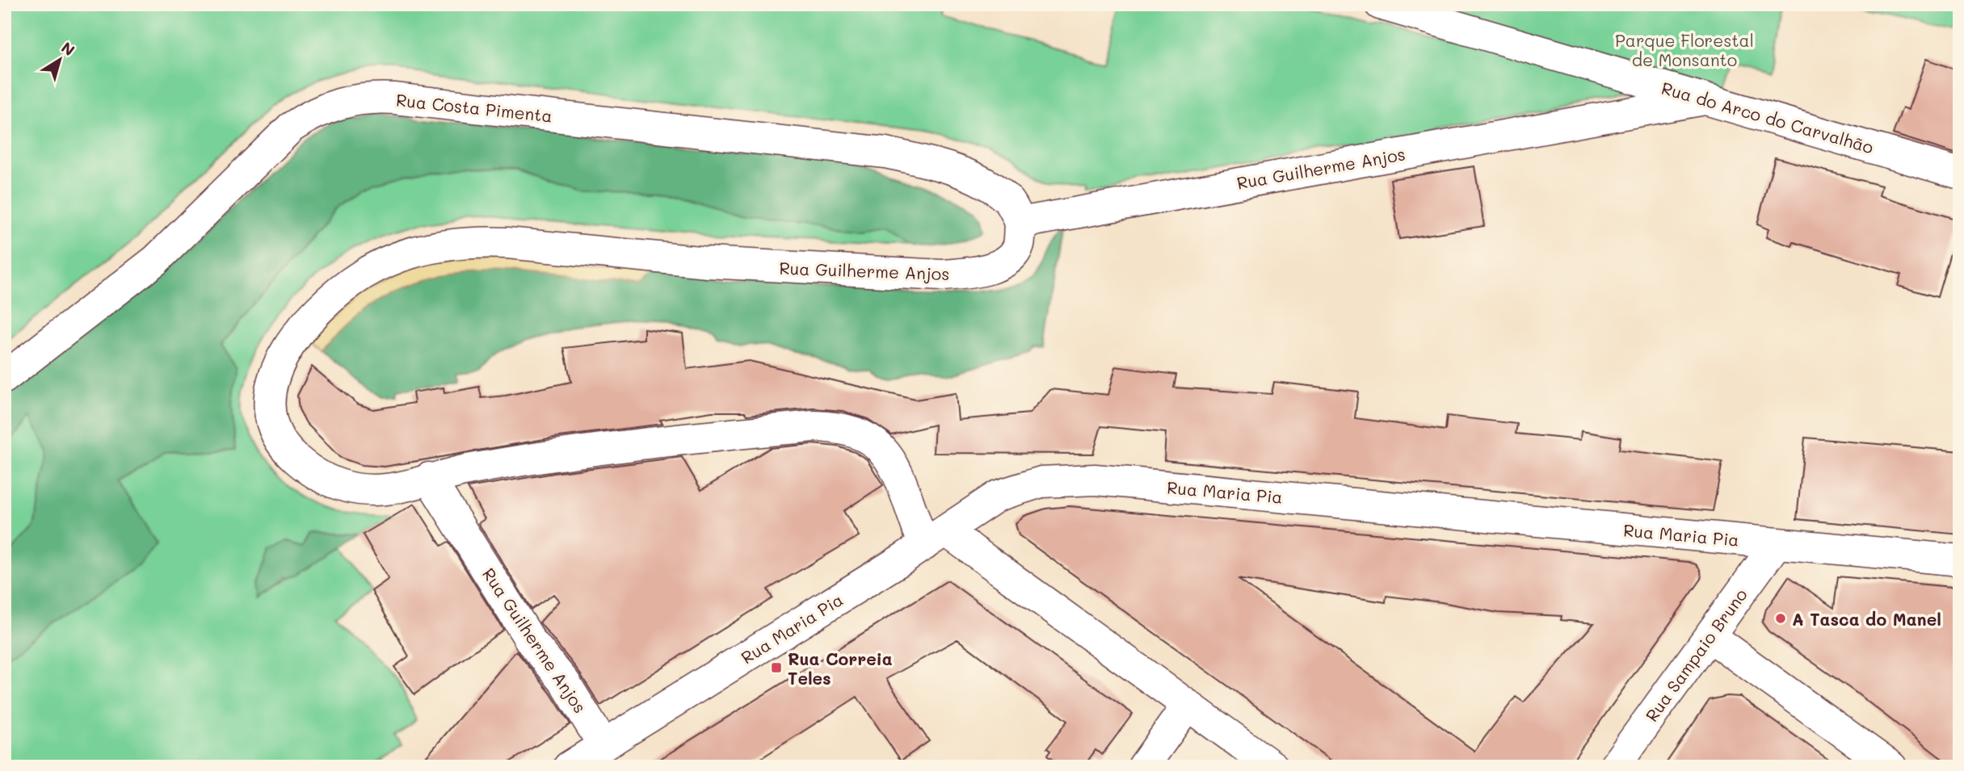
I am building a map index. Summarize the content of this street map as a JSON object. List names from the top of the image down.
{
  "streets": {
    "street": [
      "Rua Costa Pimenta",
      "Rua do Arco do Carvalhão",
      "Rua Guilherme Anjos",
      "Rua Maria Pia",
      "Rua Sampaio Bruno"
    ]
  },
  "crossings": [
    ["Rua Costa Pimenta", "Rua Guilherme Anjos"],
    ["Rua do Arco do Carvalhão", "Rua Guilherme Anjos"],
    ["Rua Guilherme Anjos", "Rua Maria Pia"],
    ["Rua Maria Pia", "Rua Sampaio Bruno"]
  ],
  "parks": ["Parque Florestal de Monsanto"],
  "places": {
    "other": ["A Tasca do Manel"],
    "transit": ["Rua Correia Teles"]
  },
  "north": "top right"
}
